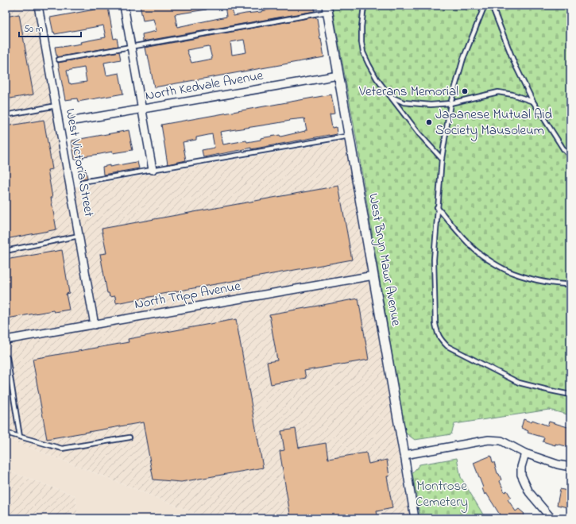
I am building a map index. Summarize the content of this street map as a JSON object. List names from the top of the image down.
{
  "streets": {
    "street": [
      "North Kedvale Avenue",
      "West Victoria Street",
      "West Bryn Mawr Avenue",
      "North Tripp Avenue"
    ]
  },
  "crossings": [
    ["North Kedvale Avenue", "West Bryn Mawr Avenue"],
    ["West Victoria Street", "North Tripp Avenue"],
    ["West Bryn Mawr Avenue", "North Tripp Avenue"]
  ],
  "parks": ["Montrose Cemetery"],
  "places": ["Veterans Memorial", "Japanese Mutual Aid Society Mausoleum"],
  "scale_bar": "50 m"
}
